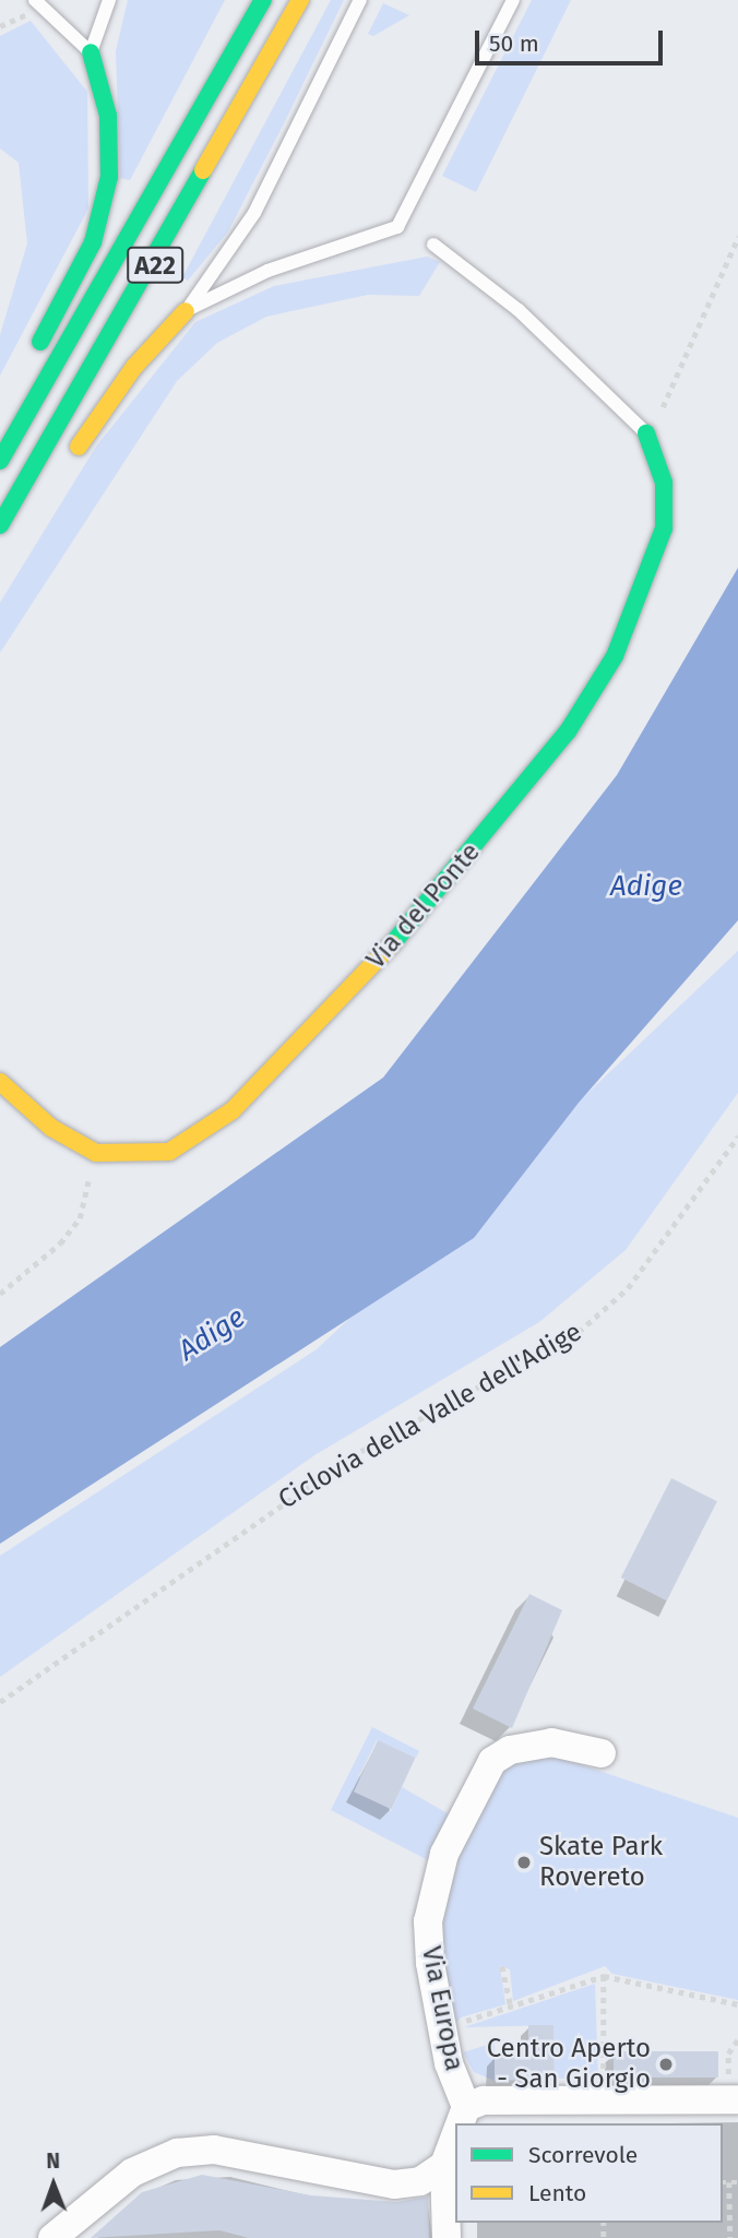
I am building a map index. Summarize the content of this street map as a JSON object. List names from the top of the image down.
{
  "streets": {
    "main road": ["A22", "Via del Ponte"],
    "street": ["Via Europa"],
    "path": ["Ciclovia della Valle dell'Adige"]
  },
  "water": ["Adige"],
  "places": ["Skate Park Rovereto", "Centro Aperto - San Giorgio"],
  "legend": ["Scorrevole", "Lento"],
  "scale_bar": "50 m",
  "north": "top"
}
